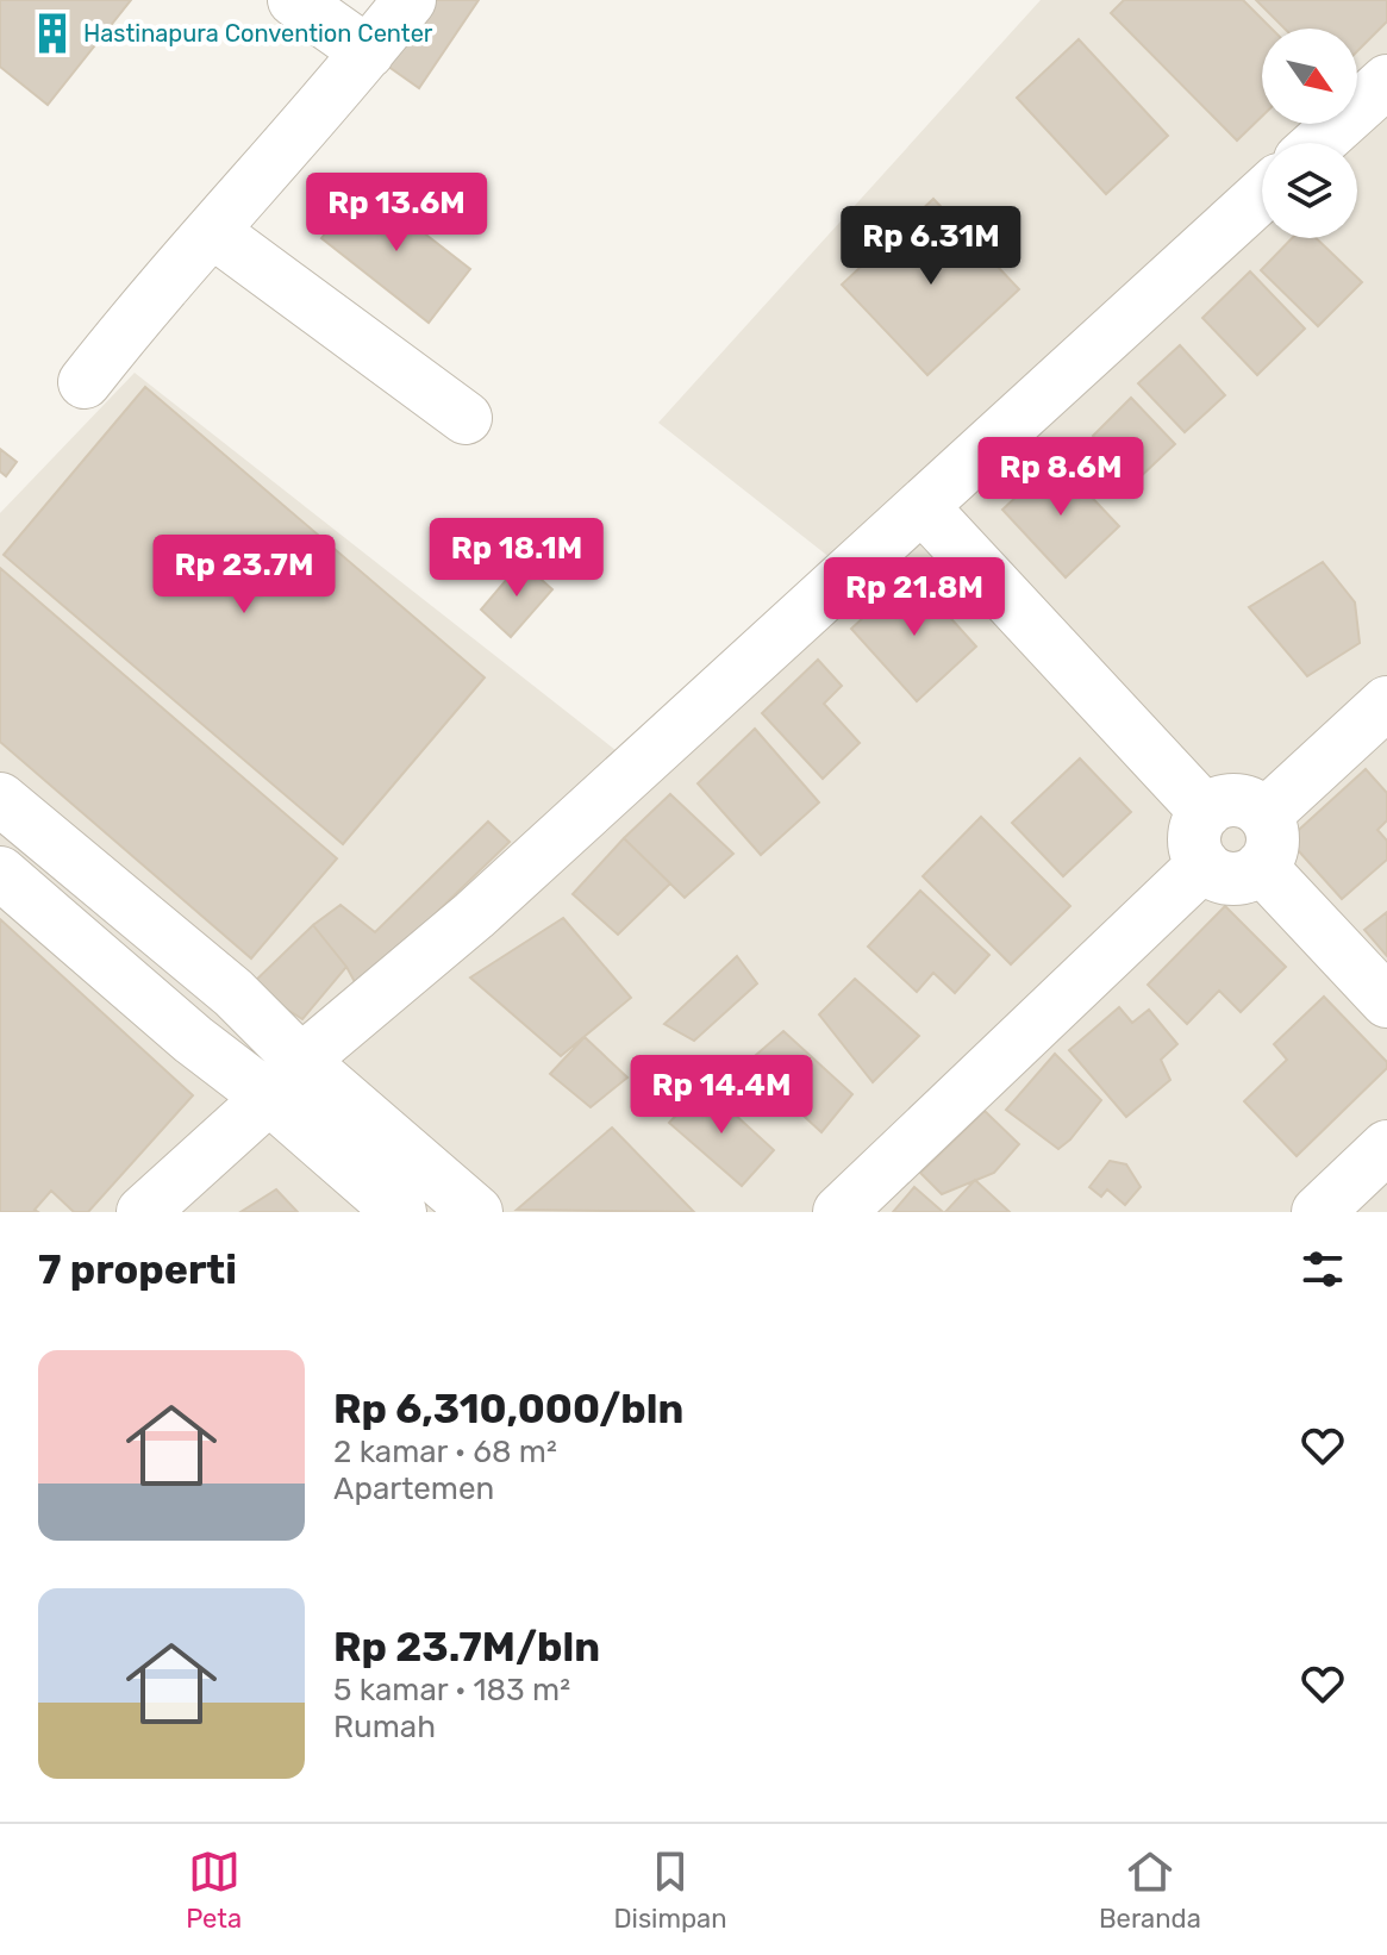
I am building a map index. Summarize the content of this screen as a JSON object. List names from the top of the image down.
{
  "places": {
    "building": ["Hastinapura Convention Center"]
  },
  "north": "bottom right",
  "page": {
    "price": [
      "Rp 13.6M",
      "Rp 6.31M",
      "Rp 8.6M",
      "Rp 18.1M",
      "Rp 23.7M",
      "Rp 21.8M",
      "Rp 14.4M"
    ],
    "heading": "7 properti",
    "list": [
      {
        "name": "Rp 6,310,000/bln",
        "note": "2 kamar · 68 m² · Apartemen"
      },
      {
        "name": "Rp 23.7M/bln",
        "note": "5 kamar · 183 m² · Rumah"
      }
    ],
    "tabs": ["Peta", "Disimpan", "Beranda"]
  }
}
